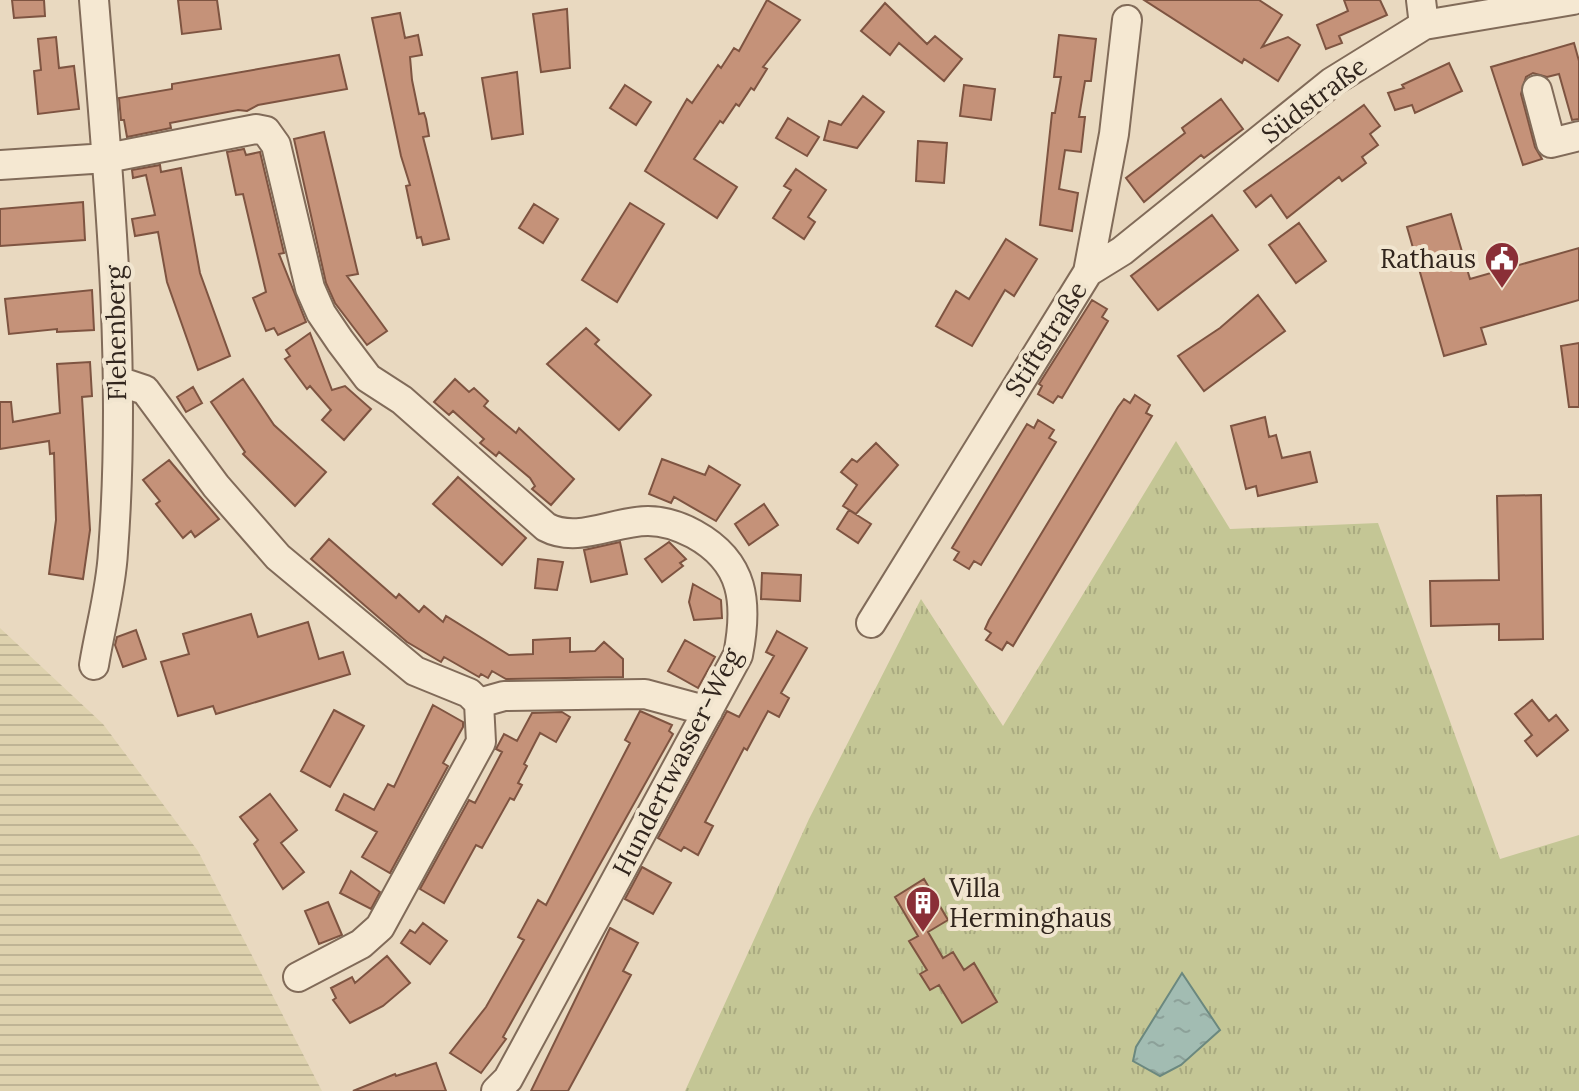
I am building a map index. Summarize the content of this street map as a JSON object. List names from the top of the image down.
{
  "streets": {
    "street": [
      "Südstraße",
      "Flehenberg",
      "Stiftstraße",
      "Hundertwasser-Weg"
    ]
  },
  "crossings": [
    ["Südstraße", "Stiftstraße"],
    ["Flehenberg", "Hundertwasser-Weg"]
  ],
  "places": {
    "public building": ["Rathaus"],
    "building": ["Villa Herminghaus"]
  }
}
